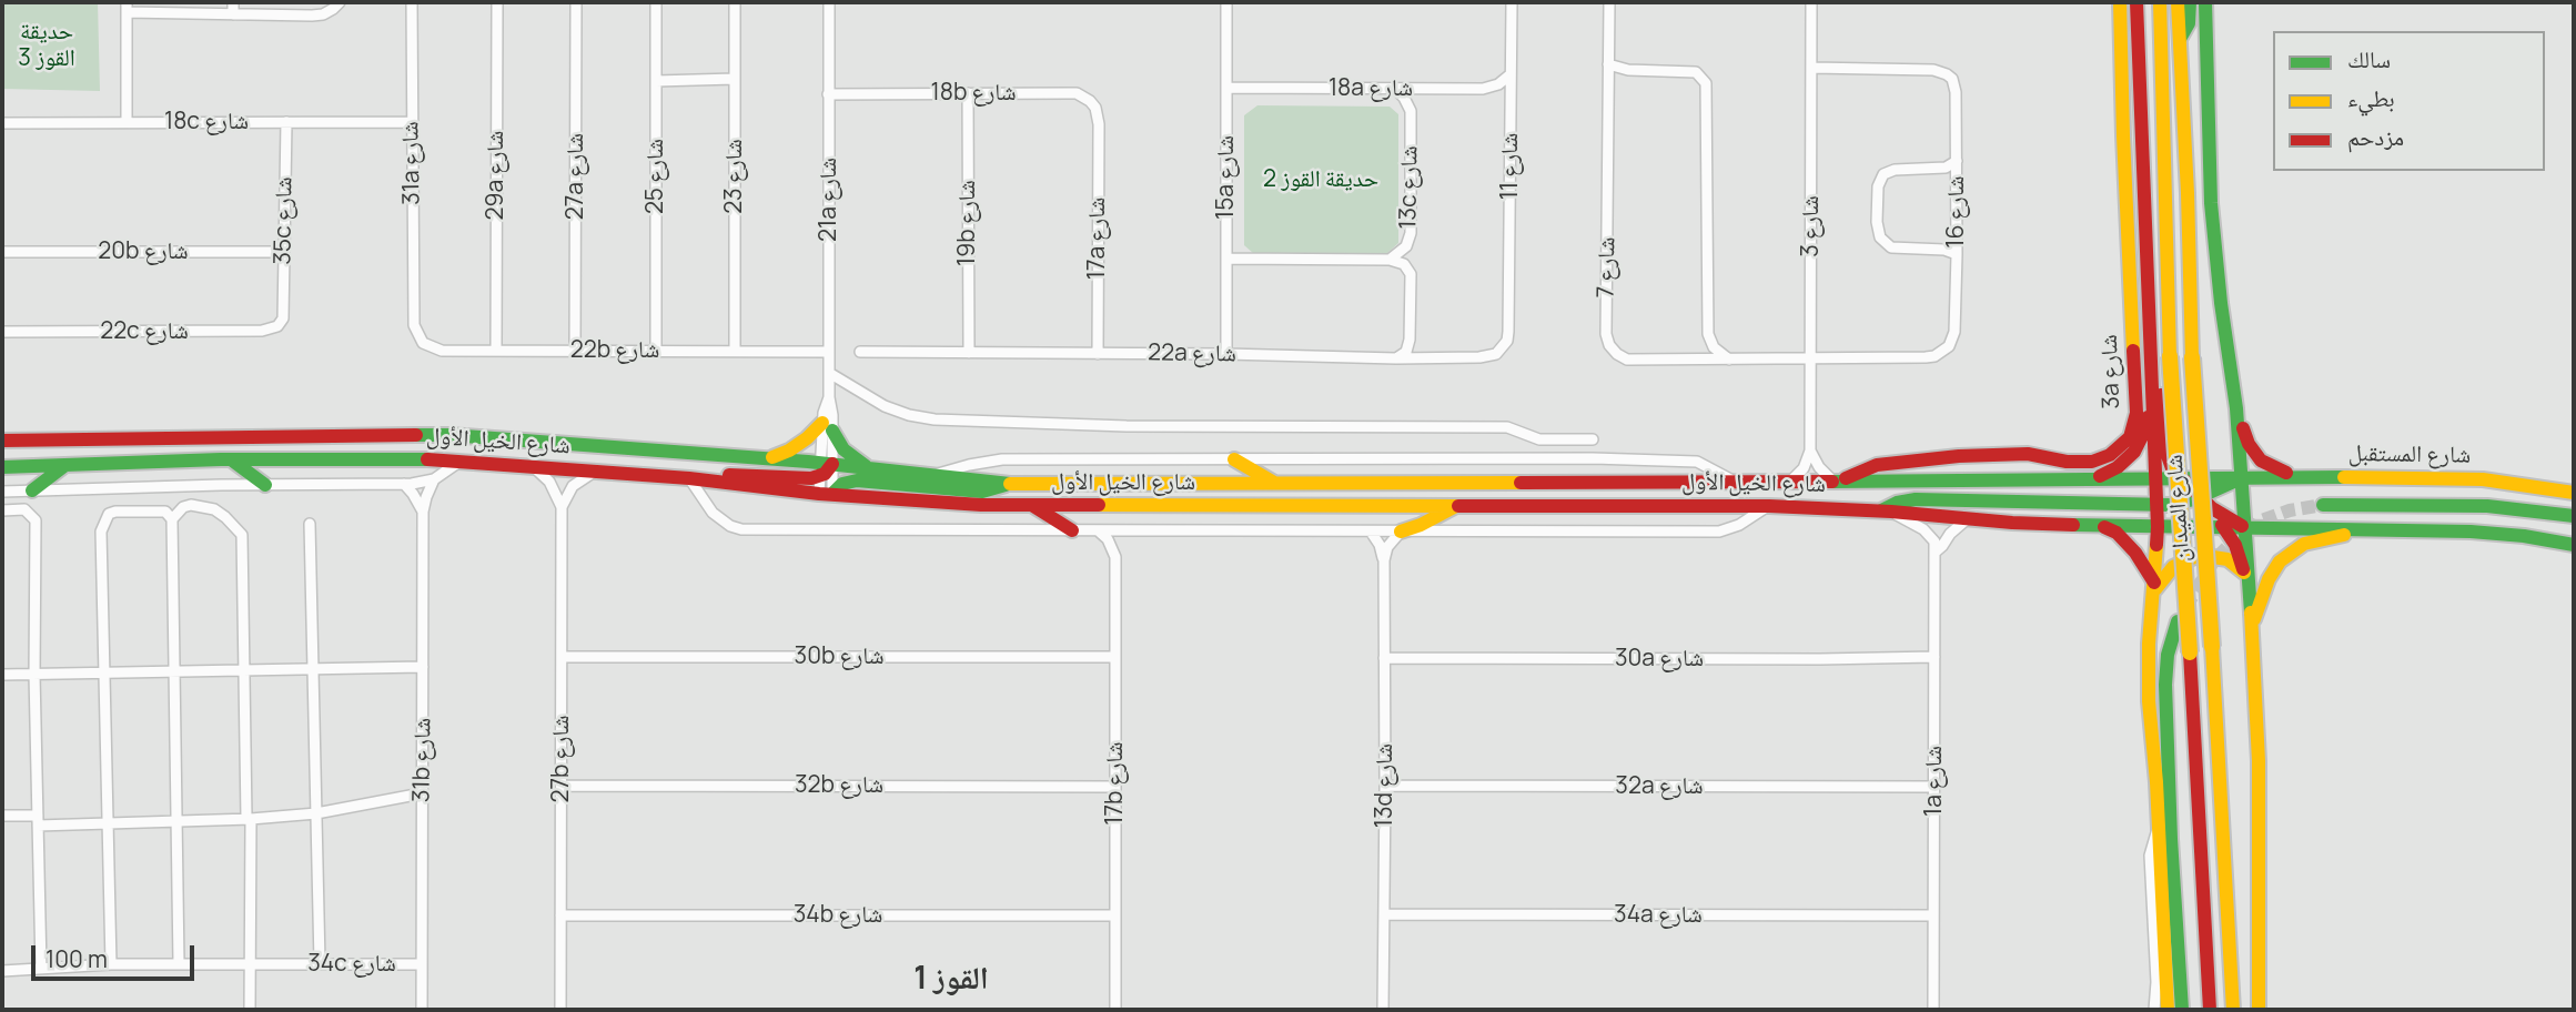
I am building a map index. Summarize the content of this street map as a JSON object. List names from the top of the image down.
{
  "streets": {
    "main road": [
      "3a شارع",
      "شارع الخيل الأول",
      "شارع المستقبل",
      "شارع الميدان"
    ],
    "street": [
      "18a شارع",
      "18b شارع",
      "18c شارع",
      "31a شارع",
      "شارع 11",
      "29a شارع",
      "27a شارع",
      "شارع 25",
      "شارع 23",
      "15a شارع",
      "13c شارع",
      "21a شارع",
      "شارع 16",
      "35c شارع",
      "19b شارع",
      "شارع 3",
      "17a شارع",
      "20b شارع",
      "شارع 7",
      "22c شارع",
      "22b شارع",
      "22a شارع",
      "30b شارع",
      "30a شارع",
      "27b شارع",
      "31b شارع",
      "1a شارع",
      "17b شارع",
      "32b شارع",
      "13d شارع",
      "32a شارع",
      "34b شارع",
      "34a شارع",
      "34c شارع"
    ]
  },
  "crossings": [
    ["18a شارع", "شارع 11"],
    ["18a شارع", "15a شارع"],
    ["18a شارع", "13c شارع"],
    ["18b شارع", "21a شارع"],
    ["18b شارع", "19b شارع"],
    ["18b شارع", "17a شارع"],
    ["18c شارع", "31a شارع"],
    ["18c شارع", "35c شارع"],
    ["31a شارع", "22b شارع"],
    ["شارع 11", "22a شارع"],
    ["29a شارع", "22b شارع"],
    ["27a شارع", "22b شارع"],
    ["شارع 25", "22b شارع"],
    ["شارع 23", "22b شارع"],
    ["15a شارع", "22a شارع"],
    ["13c شارع", "22a شارع"],
    ["21a شارع", "22b شارع"],
    ["21a شارع", "شارع الخيل الأول"],
    ["شارع 16", "شارع 3"],
    ["شارع 16", "شارع 7"],
    ["35c شارع", "20b شارع"],
    ["35c شارع", "22c شارع"],
    ["19b شارع", "22a شارع"],
    ["شارع 3", "شارع 7"],
    ["17a شارع", "22a شارع"],
    ["3a شارع", "شارع الخيل الأول"],
    ["شارع الخيل الأول", "شارع المستقبل"],
    ["30b شارع", "27b شارع"],
    ["30b شارع", "17b شارع"],
    ["30a شارع", "1a شارع"],
    ["30a شارع", "13d شارع"],
    ["27b شارع", "32b شارع"],
    ["27b شارع", "34b شارع"],
    ["31b شارع", "34c شارع"],
    ["1a شارع", "32a شارع"],
    ["1a شارع", "34a شارع"],
    ["17b شارع", "32b شارع"],
    ["17b شارع", "34b شارع"],
    ["13d شارع", "32a شارع"],
    ["13d شارع", "34a شارع"]
  ],
  "districts": ["القوز 1"],
  "parks": ["حديقة القوز 3", "حديقة القوز 2"],
  "legend": ["سالك", "بطيء", "مزدحم"],
  "scale_bar": "100 m"
}
